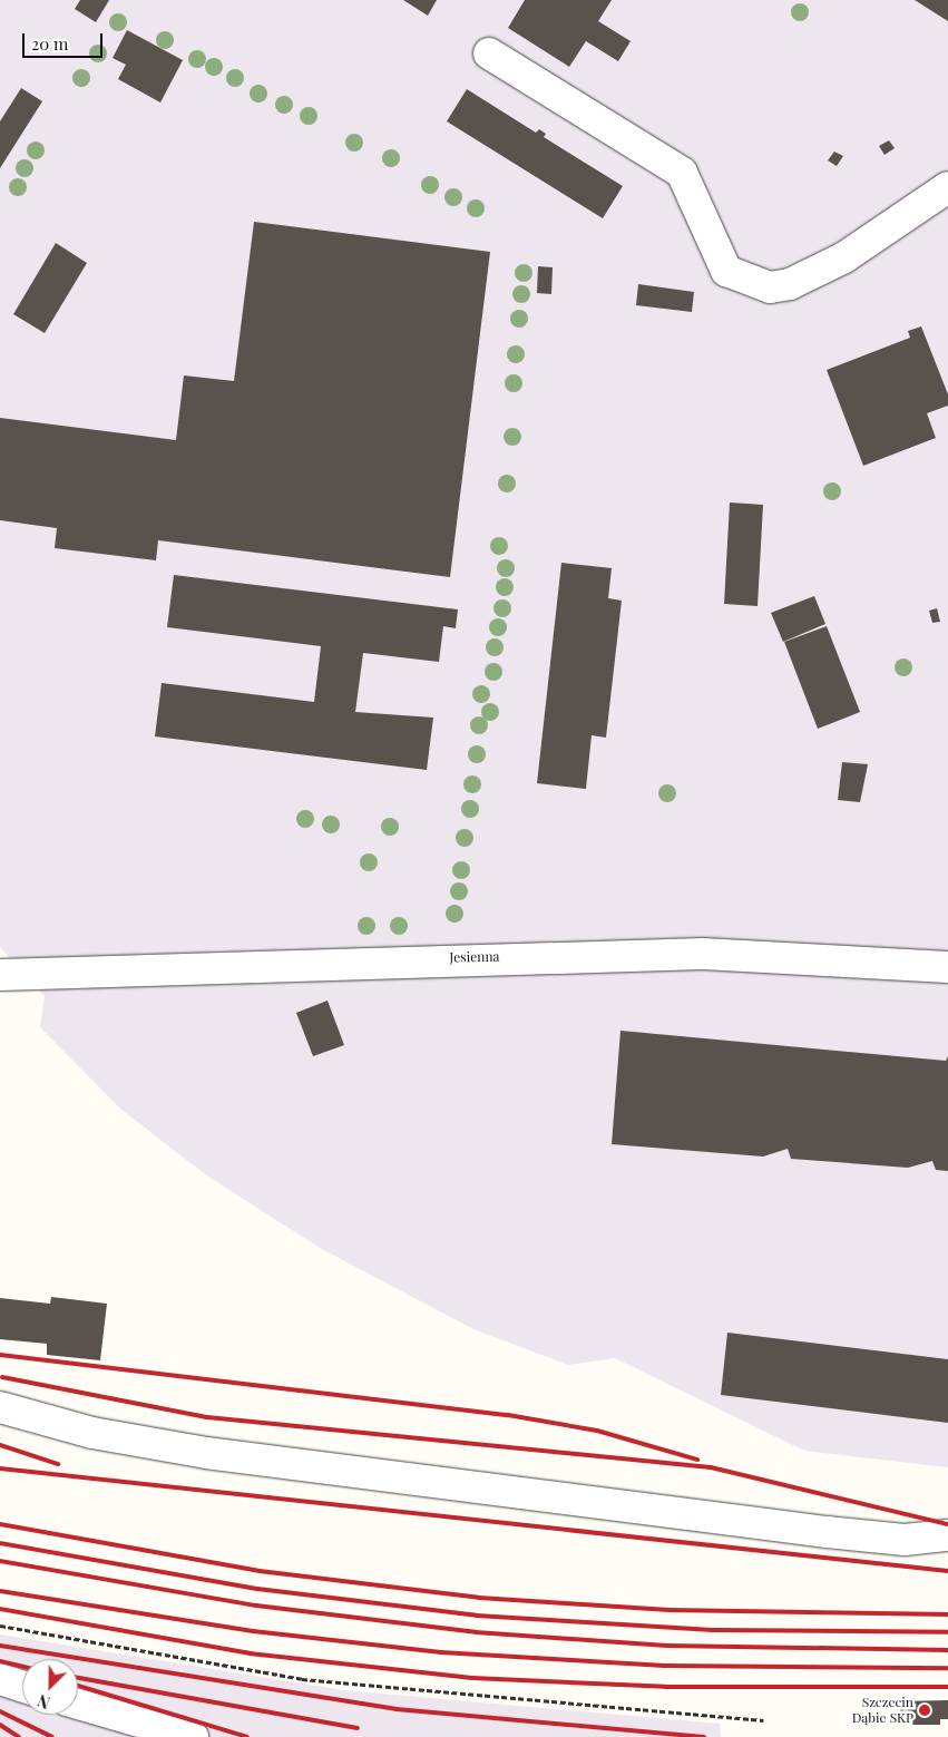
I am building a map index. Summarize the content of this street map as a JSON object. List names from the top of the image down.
{
  "streets": {
    "street": ["Jesienna"]
  },
  "places": ["Szczecin Dąbie SKP"],
  "scale_bar": "20 m",
  "north": "bottom left"
}
